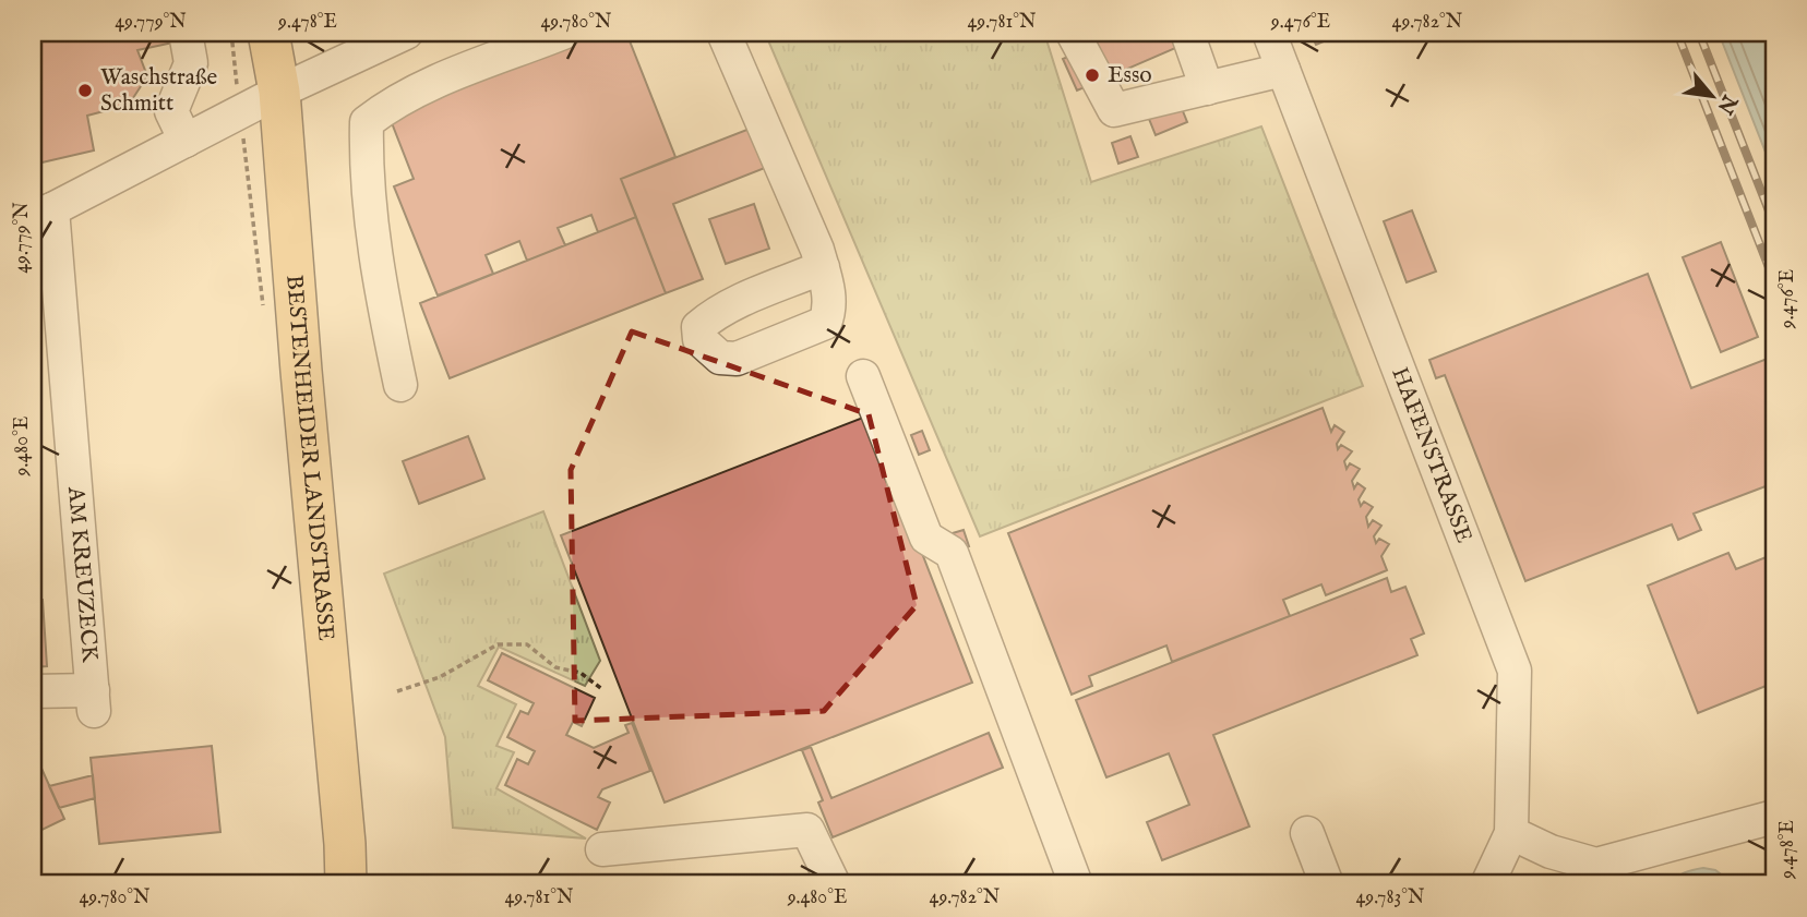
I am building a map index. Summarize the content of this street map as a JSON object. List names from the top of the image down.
{
  "streets": {
    "main road": ["BESTENHEIDER LANDSTRASSE"],
    "street": ["HAFENSTRASSE", "AM KREUZECK"]
  },
  "places": ["Esso", "Waschstraße Schmitt"],
  "north": "bottom right",
  "coordinates": [
    "49.779°N",
    "9.478°E",
    "49.780°N",
    "49.781°N",
    "9.476°E",
    "49.782°N",
    "9.480°E",
    "49.783°N"
  ]
}
